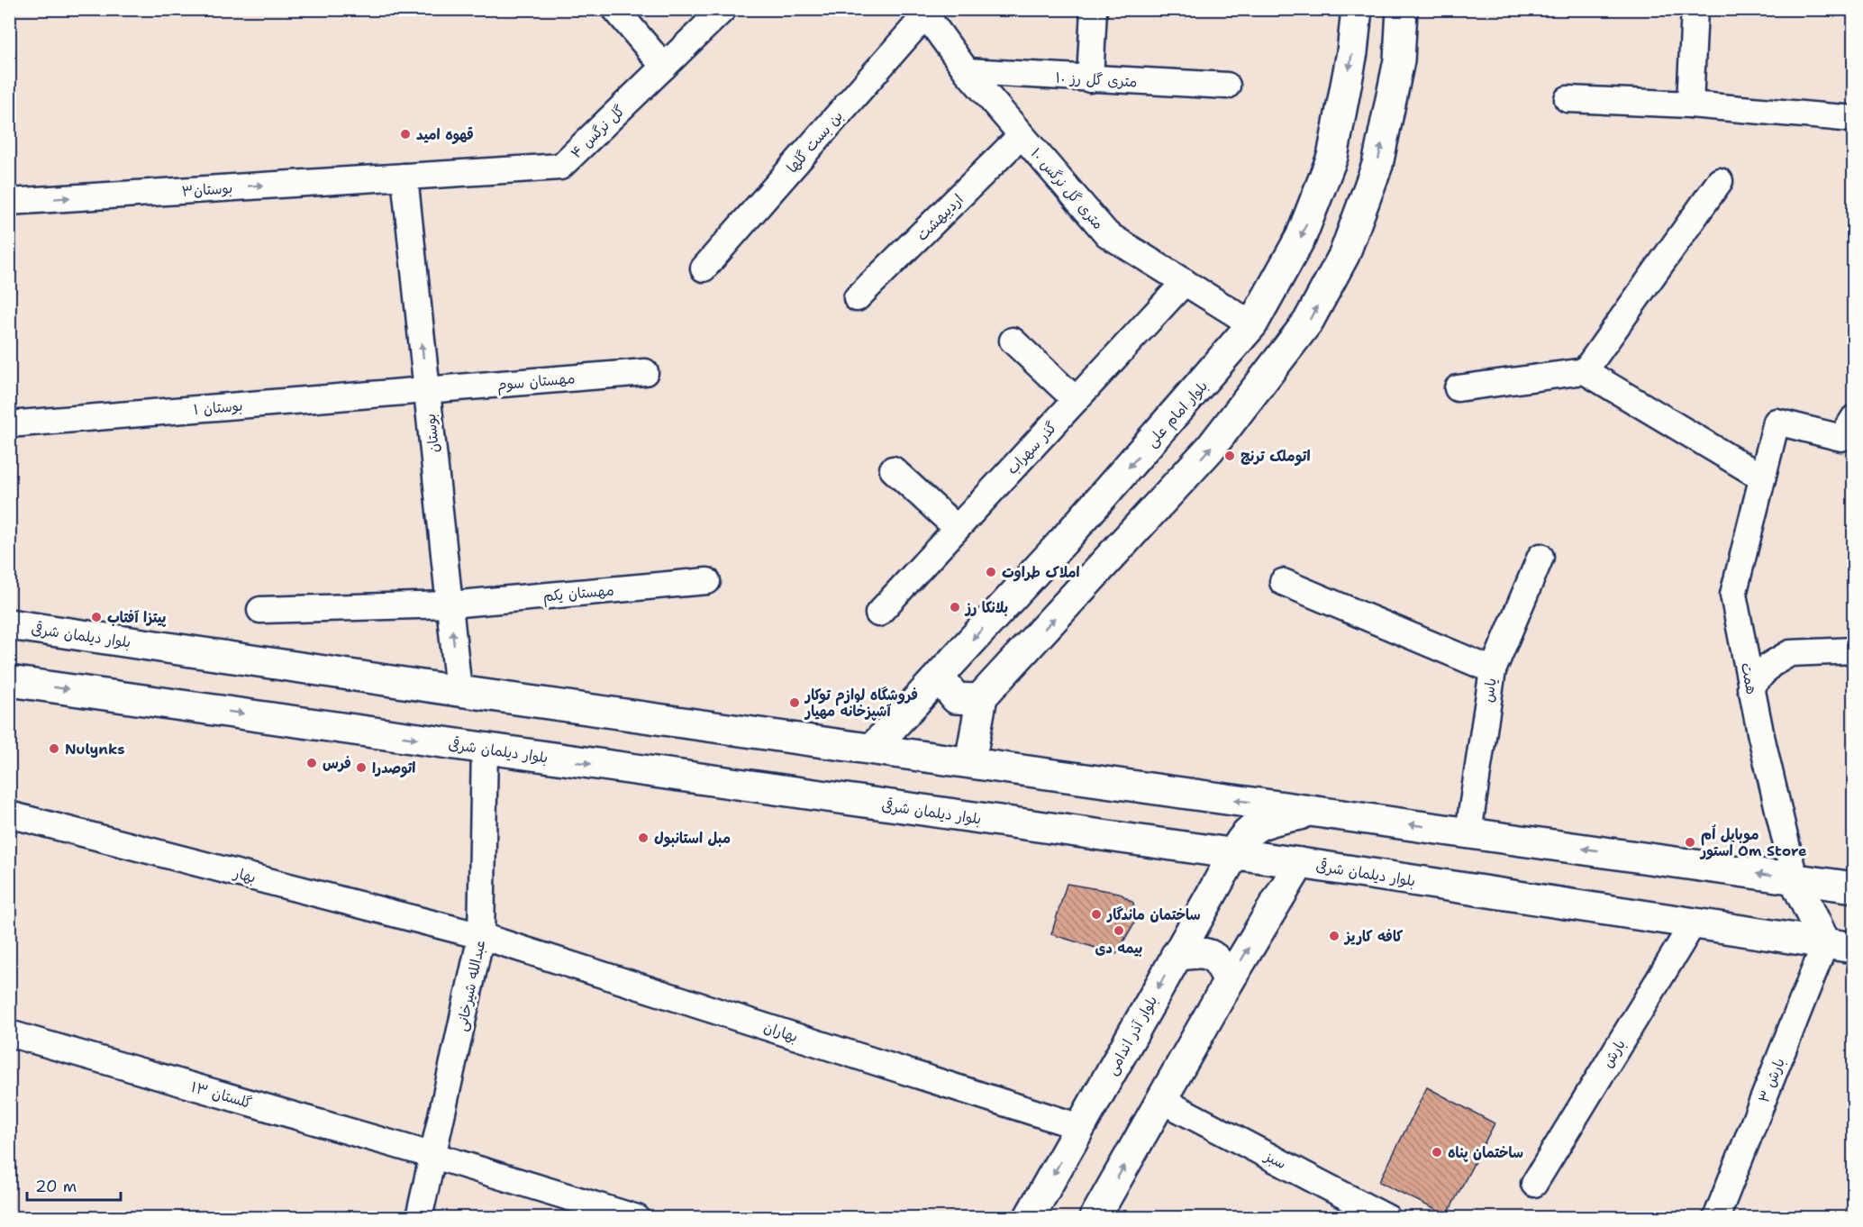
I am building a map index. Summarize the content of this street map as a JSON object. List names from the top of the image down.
{
  "streets": {
    "main road": ["بلوار امام علی", "بلوار دیلمان شرقی", "بلوار آذر اندامی"],
    "street": [
      "۱۰ متری گل رز",
      "گل نرگس ۴",
      "بن بست گلها",
      "۱۰ متری گل نرگس",
      "بوستان۳",
      "اردیبهشت",
      "مهستان سوم",
      "بوستان ۱",
      "بوستان",
      "گذر سهراب",
      "مهستان یکم",
      "همت",
      "یاس",
      "بهار",
      "عبدالله شیرخانی",
      "بهاران",
      "بارش",
      "بارش ۳",
      "گلستان ۱۳",
      "سبز"
    ]
  },
  "crossings": [
    ["۱۰ متری گل رز", "۱۰ متری گل نرگس"],
    ["گل نرگس ۴", "بوستان۳"],
    ["گل نرگس ۴", "بوستان"],
    ["بن بست گلها", "۱۰ متری گل نرگس"],
    ["۱۰ متری گل نرگس", "اردیبهشت"],
    ["۱۰ متری گل نرگس", "بلوار امام علی"],
    ["۱۰ متری گل نرگس", "گذر سهراب"],
    ["بوستان۳", "بوستان"],
    ["مهستان سوم", "بوستان ۱"],
    ["مهستان سوم", "بوستان"],
    ["بوستان ۱", "بوستان"],
    ["بلوار امام علی", "بلوار دیلمان شرقی"],
    ["بوستان", "مهستان یکم"],
    ["بوستان", "بلوار دیلمان شرقی"],
    ["بلوار دیلمان شرقی", "همت"],
    ["بلوار دیلمان شرقی", "یاس"],
    ["بلوار دیلمان شرقی", "عبدالله شیرخانی"],
    ["بلوار دیلمان شرقی", "بلوار آذر اندامی"],
    ["بلوار دیلمان شرقی", "بارش"],
    ["بلوار دیلمان شرقی", "بارش ۳"],
    ["بهار", "عبدالله شیرخانی"],
    ["بهار", "بهاران"],
    ["عبدالله شیرخانی", "بهاران"],
    ["عبدالله شیرخانی", "گلستان ۱۳"],
    ["بهاران", "بلوار آذر اندامی"]
  ],
  "one_way": ["بوستان۳", "بوستان"],
  "places": [
    "قهوه امید",
    "اتوملک ترنج",
    "املاک طراوت",
    "بلانکا رز",
    "پیتزا آفتاب",
    "فروشگاه لوازم توکار آشپزخانه مهیار",
    "Nulynks",
    "فرس",
    "اتوصدرا",
    "مبل استانبول",
    "موبایل اُم استور Om Store",
    "ساختمان ماندگار",
    "بیمه دی",
    "کافه کاریز",
    "ساختمان پناه"
  ],
  "scale_bar": "20 m"
}
